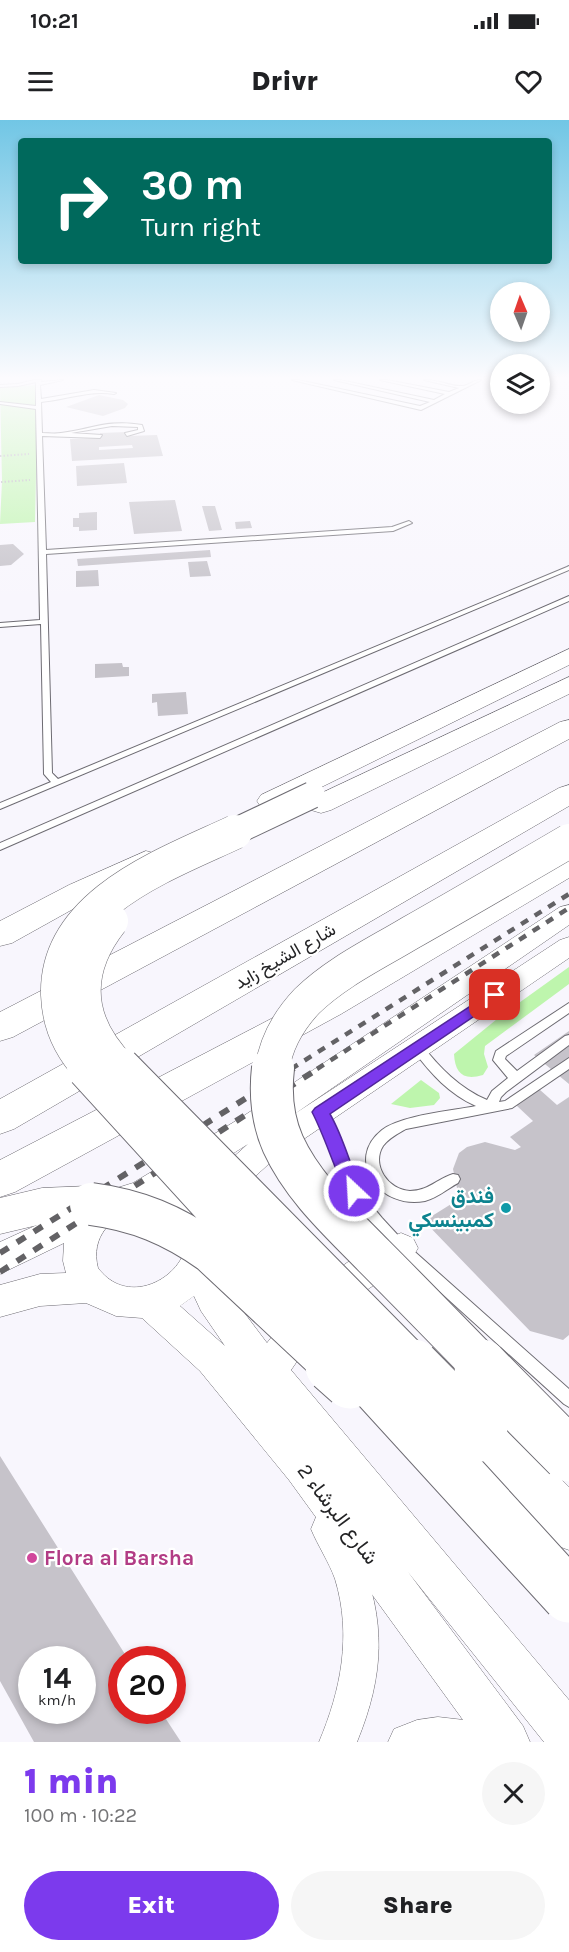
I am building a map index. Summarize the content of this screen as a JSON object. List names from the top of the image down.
{
  "streets": {
    "highway": ["شارع الشيخ زايد"],
    "street": ["شارع البرشاء 2"]
  },
  "places": ["فندق كمبينسكي", "Flora al Barsha"],
  "north": "top",
  "page": {
    "status": "10:21",
    "header": "Drivr",
    "turn": ["30 m", "Turn right"],
    "speed": "14 km/h",
    "limit": "20",
    "heading": ["1 min", "100 m · 10:22"],
    "buttons": ["Exit", "Share"]
  }
}
